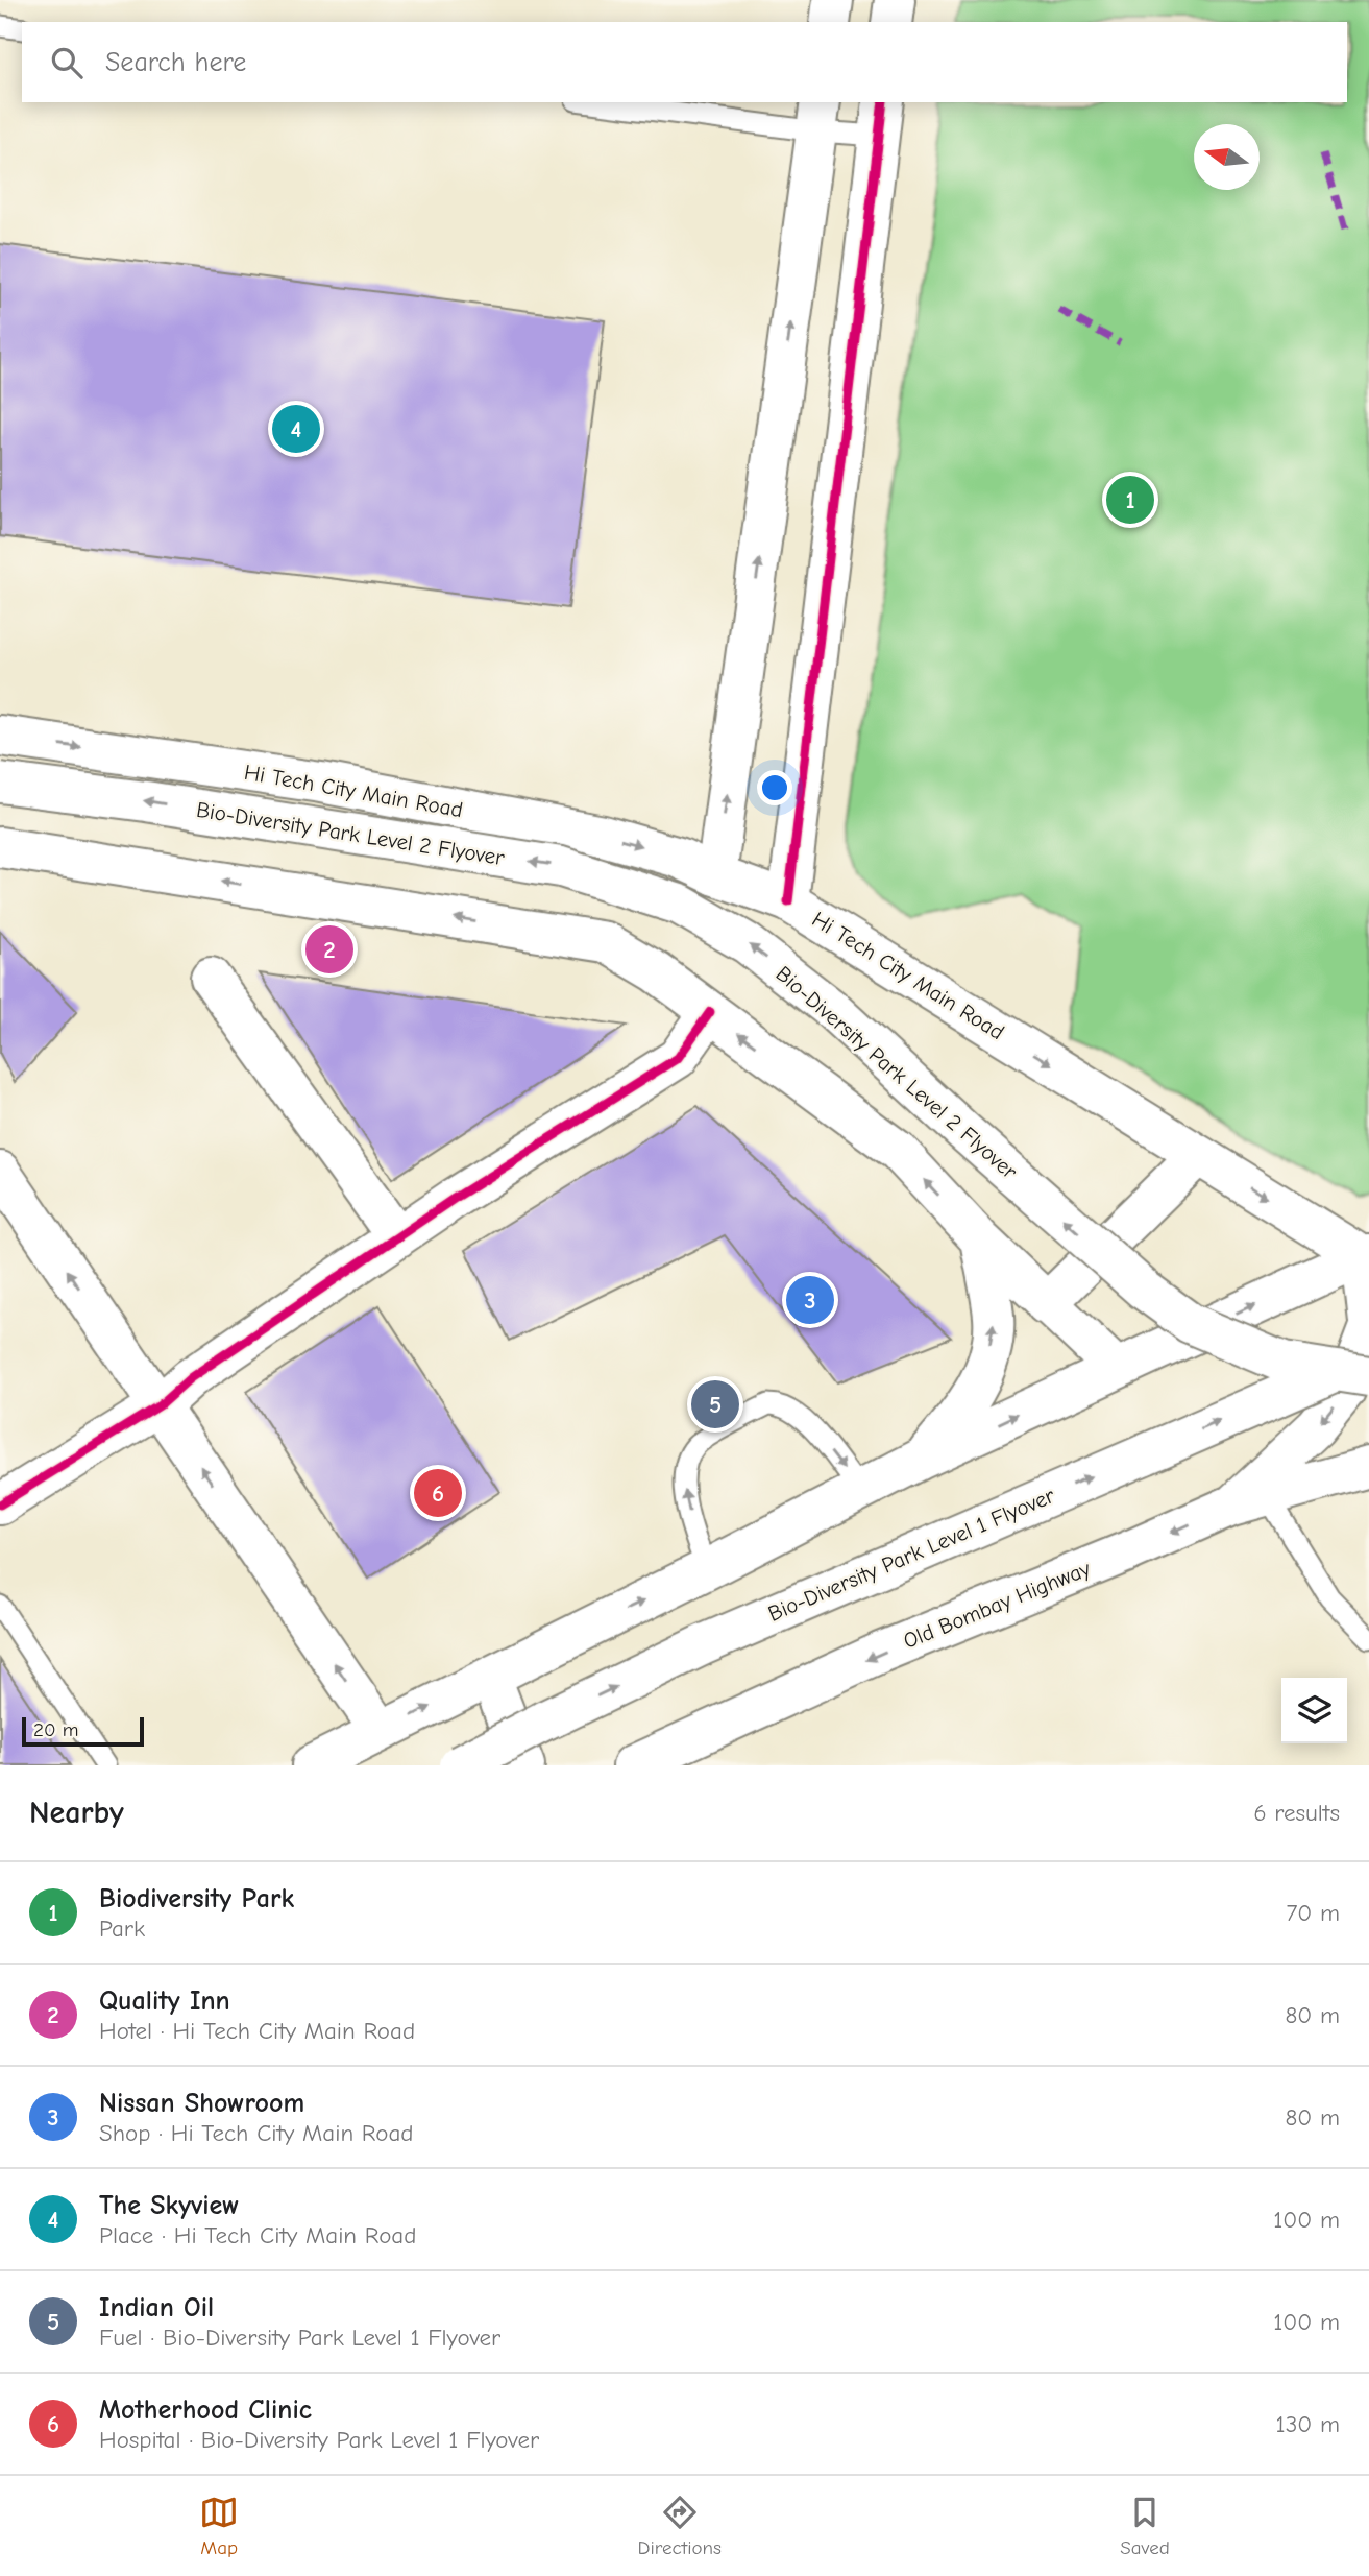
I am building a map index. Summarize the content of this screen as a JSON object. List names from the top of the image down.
{
  "streets": {
    "main road": [
      "Hi Tech City Main Road",
      "Bio-Diversity Park Level 2 Flyover",
      "Bio-Diversity Park Level 1 Flyover",
      "Old Bombay Highway"
    ]
  },
  "scale_bar": "20 m",
  "north": "left",
  "page": {
    "search": "Search here",
    "pins": [
      "4",
      "1",
      "2",
      "3",
      "5",
      "6"
    ],
    "scale": "20 m",
    "heading": ["Nearby", "6 results"],
    "list": [
      {
        "mark": "1",
        "name": "Biodiversity Park",
        "note": "Park",
        "value": "70 m"
      },
      {
        "mark": "2",
        "name": "Quality Inn",
        "note": "Hotel · Hi Tech City Main Road",
        "value": "80 m"
      },
      {
        "mark": "3",
        "name": "Nissan Showroom",
        "note": "Shop · Hi Tech City Main Road",
        "value": "80 m"
      },
      {
        "mark": "4",
        "name": "The Skyview",
        "note": "Place · Hi Tech City Main Road",
        "value": "100 m"
      },
      {
        "mark": "5",
        "name": "Indian Oil",
        "note": "Fuel · Bio-Diversity Park Level 1 Flyover",
        "value": "100 m"
      },
      {
        "mark": "6",
        "name": "Motherhood Clinic",
        "note": "Hospital · Bio-Diversity Park Level 1 Flyover",
        "value": "130 m"
      }
    ],
    "nav": ["Map", "Directions", "Saved"]
  }
}
